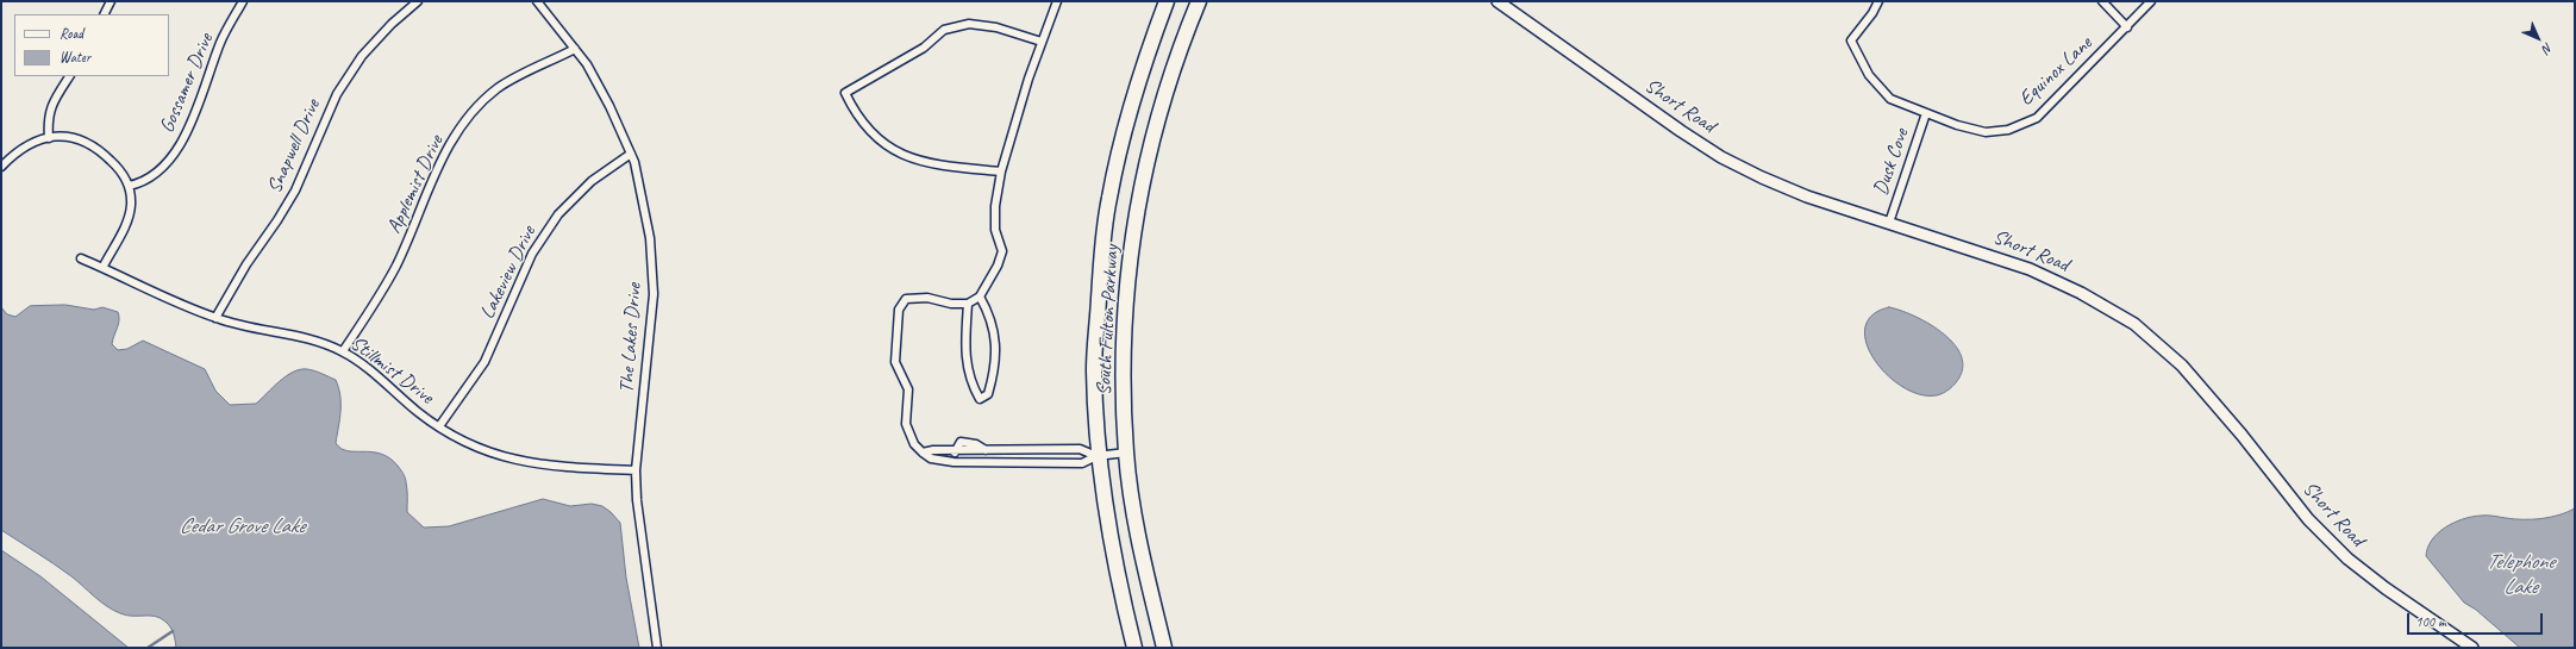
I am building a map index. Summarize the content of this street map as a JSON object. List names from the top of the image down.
{
  "streets": {
    "highway": ["South Fulton Parkway"],
    "street": [
      "Equinox Lane",
      "Gossamer Drive",
      "Short Road",
      "Snapwell Drive",
      "Dusk Cove",
      "Applemist Drive",
      "Lakeview Drive",
      "The Lakes Drive",
      "Stillmist Drive"
    ]
  },
  "crossings": [
    ["Equinox Lane", "Dusk Cove"],
    ["Short Road", "Dusk Cove"],
    ["Snapwell Drive", "Stillmist Drive"],
    ["Applemist Drive", "The Lakes Drive"],
    ["Applemist Drive", "Stillmist Drive"],
    ["Lakeview Drive", "The Lakes Drive"],
    ["Lakeview Drive", "Stillmist Drive"],
    ["The Lakes Drive", "Stillmist Drive"]
  ],
  "water": ["Cedar Grove Lake", "Telephone Lake"],
  "legend": ["Road", "Water"],
  "scale_bar": "100 m",
  "north": "bottom right"
}
